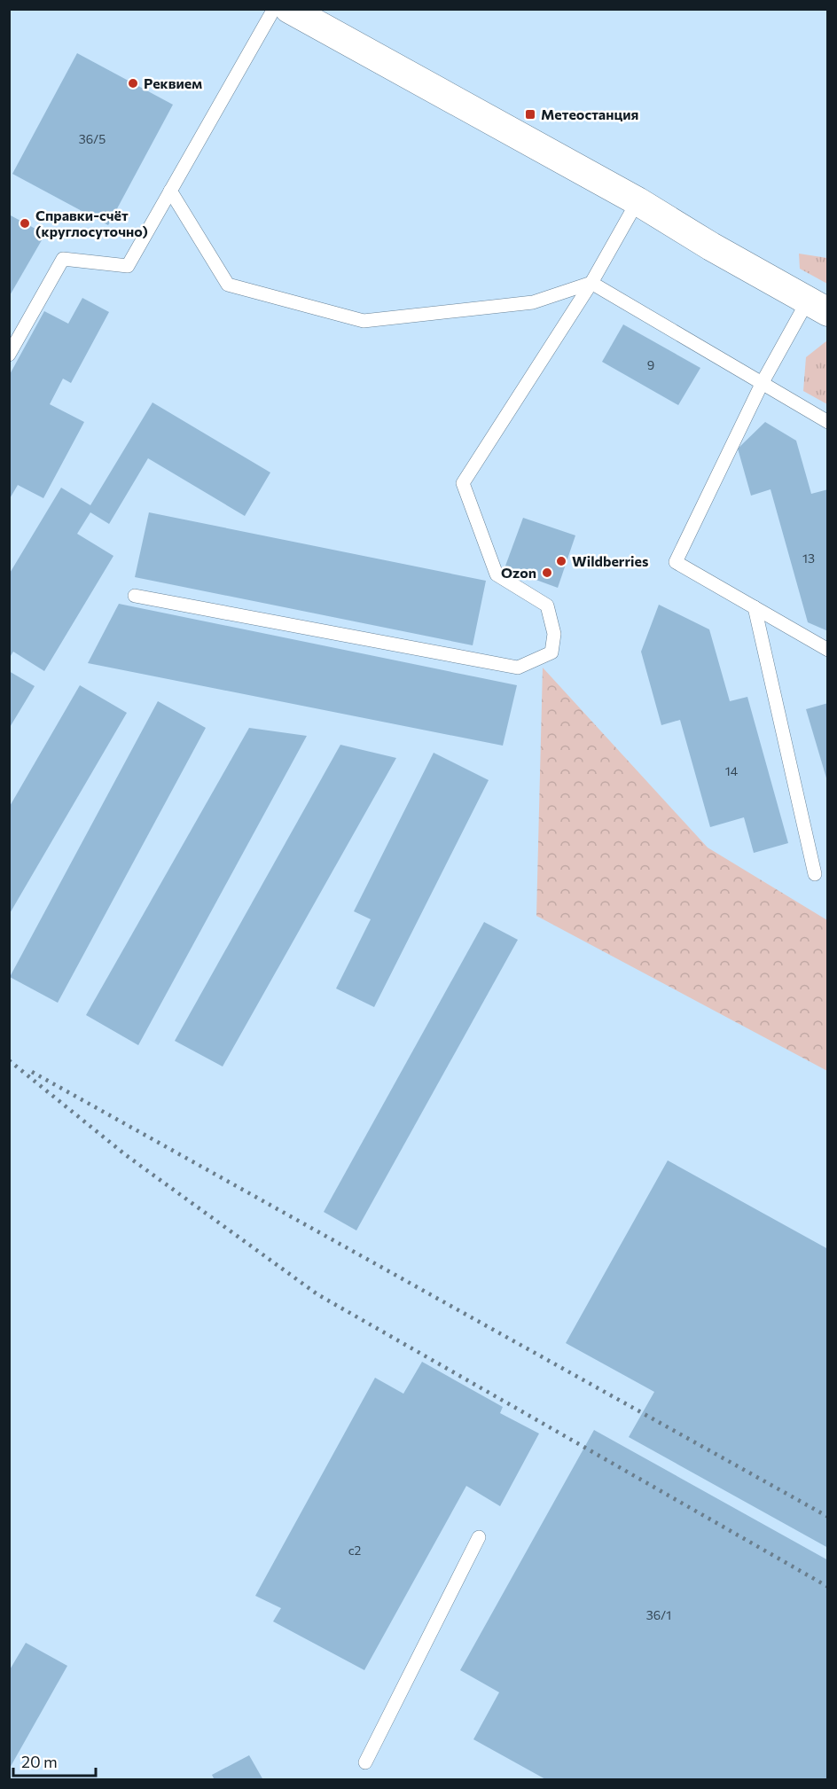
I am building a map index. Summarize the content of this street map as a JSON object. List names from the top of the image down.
{
  "places": {
    "other": [
      "Реквием",
      "Справки-счёт (круглосуточно)",
      "Wildberries",
      "Ozon"
    ],
    "transit": ["Метеостанция"]
  },
  "house_numbers": [
    "36/5",
    "9",
    "13",
    "14",
    "с2",
    "36/1"
  ],
  "scale_bar": "20 m"
}
